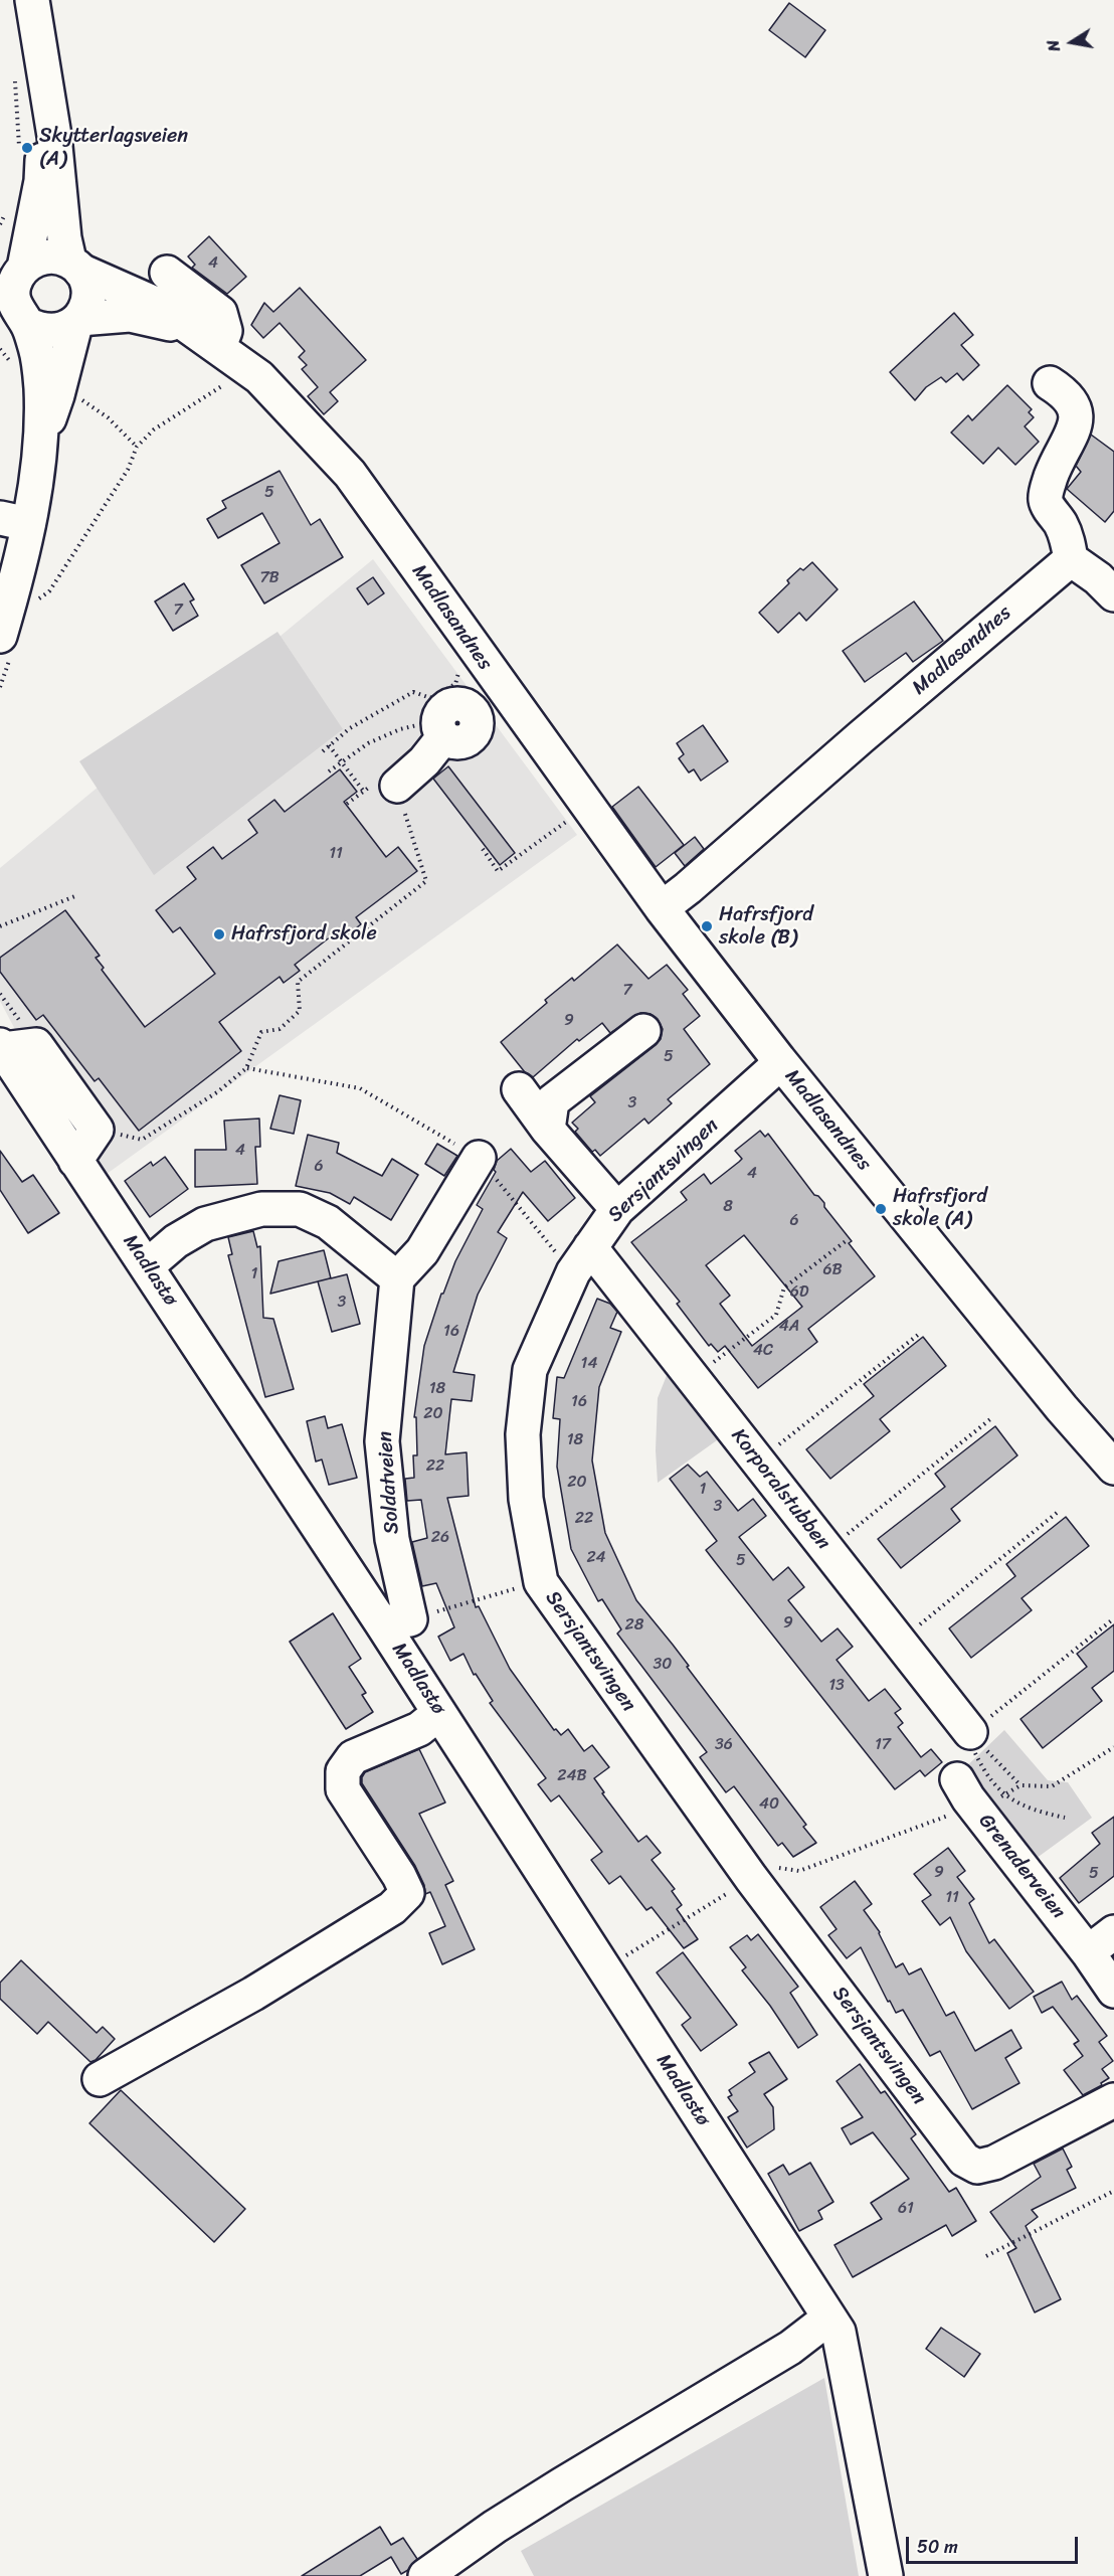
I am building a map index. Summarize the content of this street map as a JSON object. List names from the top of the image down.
{
  "streets": {
    "street": [
      "Madlasandnes",
      "Sersjantsvingen",
      "Madlastø",
      "Soldatveien",
      "Korporalstubben",
      "Grenaderveien"
    ]
  },
  "crossings": [
    ["Madlasandnes", "Sersjantsvingen"],
    ["Sersjantsvingen", "Korporalstubben"],
    ["Madlastø", "Soldatveien"]
  ],
  "places": [
    "Skytterlagsveien (A)",
    "Hafrsfjord skole (B)",
    "Hafrsfjord skole",
    "Hafrsfjord skole (A)"
  ],
  "house_numbers": [
    "4",
    "5",
    "7B",
    "7",
    "11",
    "7",
    "9",
    "5",
    "3",
    "4",
    "6",
    "4",
    "8",
    "6",
    "6B",
    "1",
    "6D",
    "3",
    "4A",
    "16",
    "4C",
    "14",
    "18",
    "16",
    "20",
    "18",
    "22",
    "20",
    "1",
    "3",
    "22",
    "26",
    "24",
    "5",
    "9",
    "28",
    "30",
    "13",
    "36",
    "17",
    "24B",
    "40",
    "9",
    "5",
    "11",
    "61"
  ],
  "scale_bar": "50 m",
  "north": "left"
}
